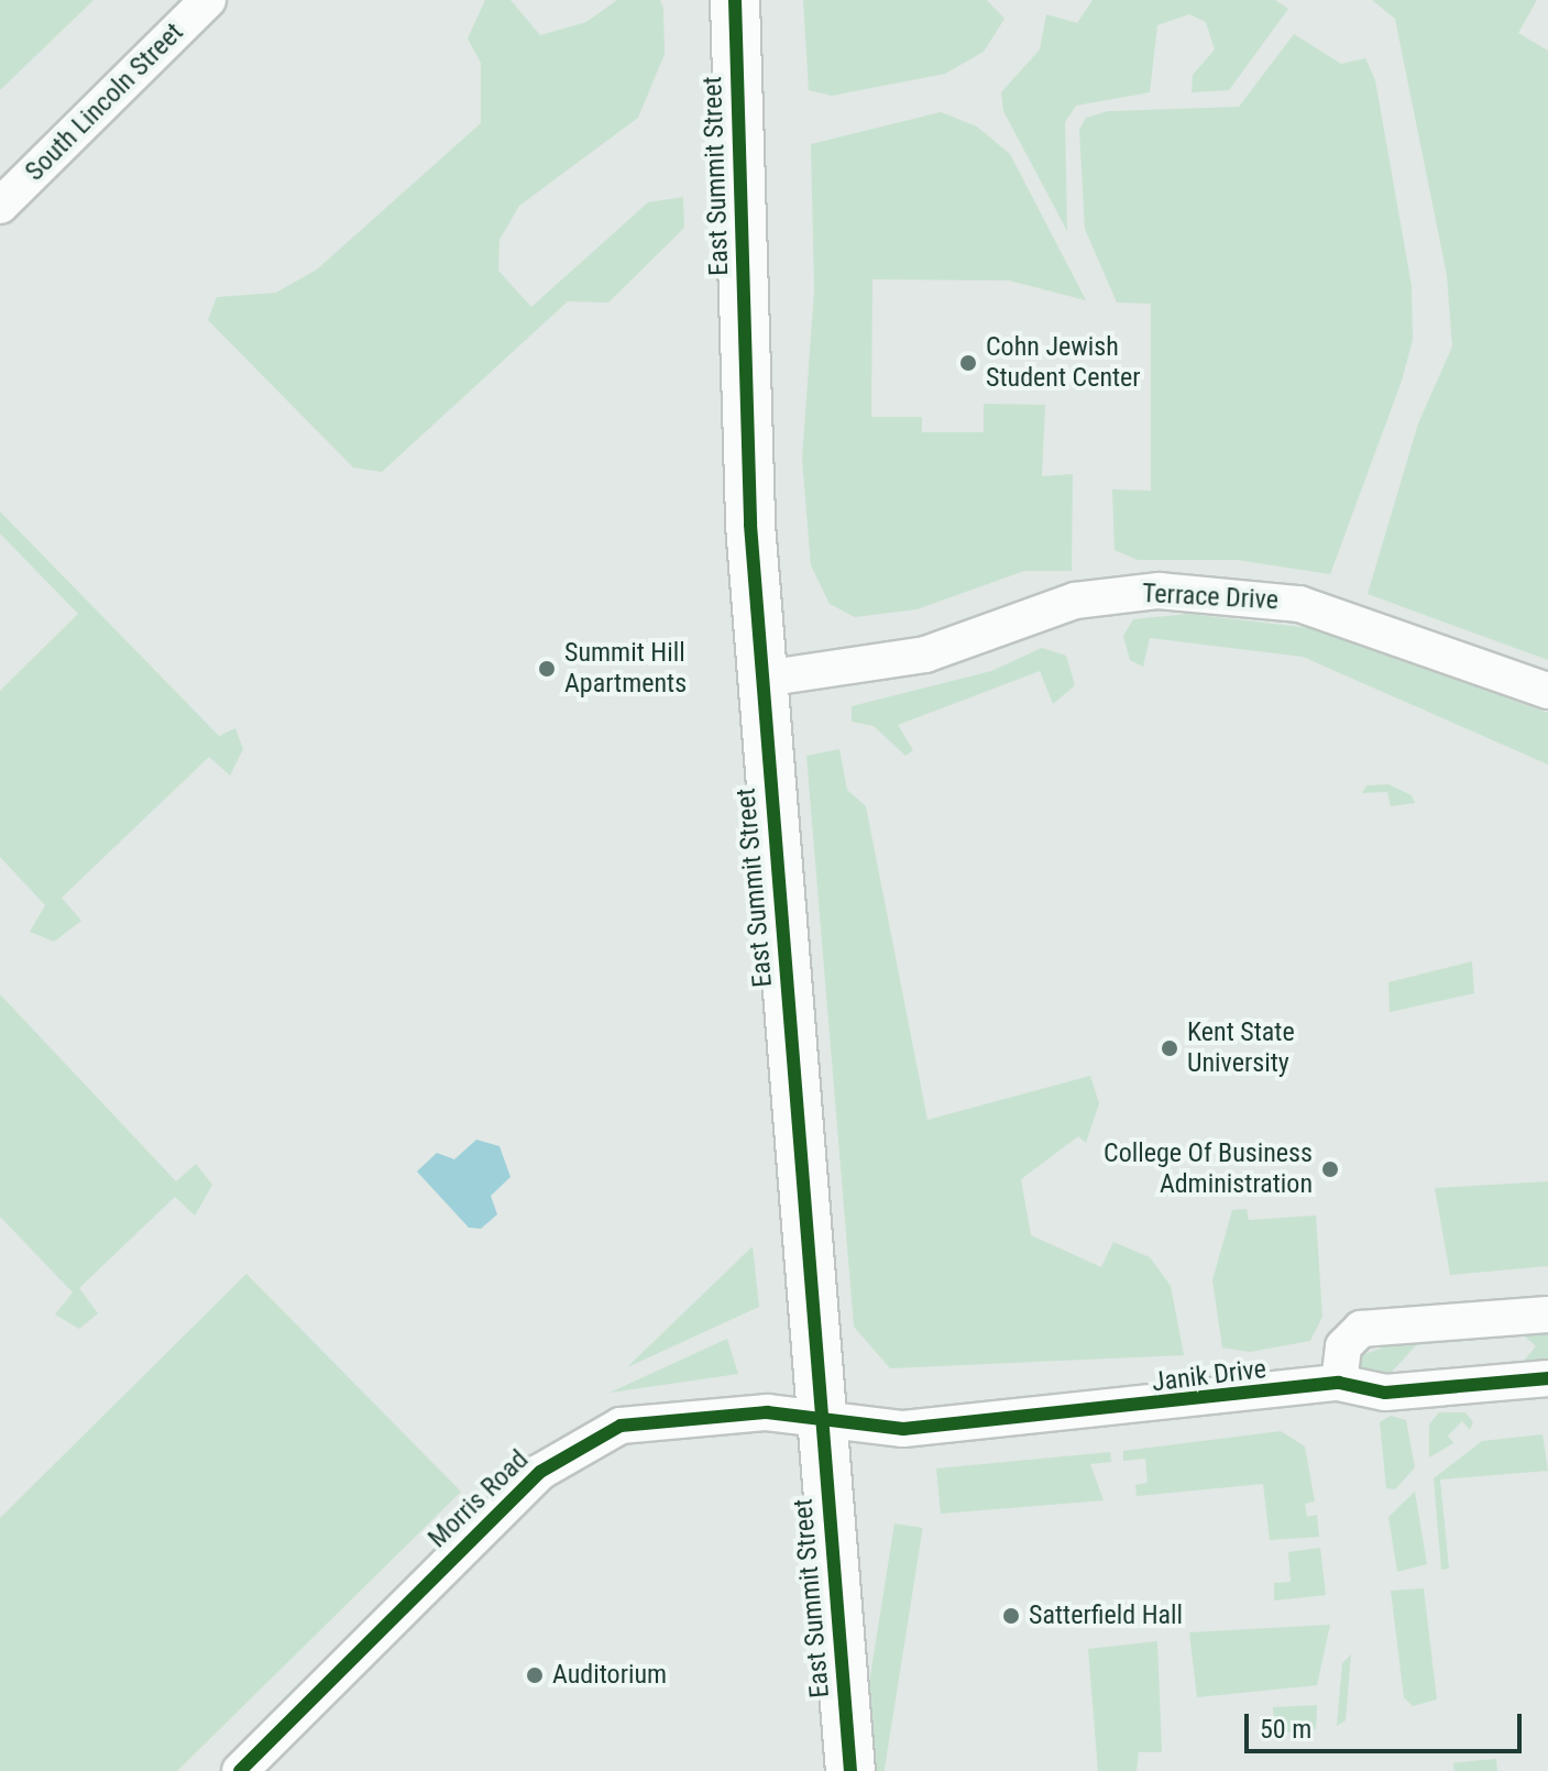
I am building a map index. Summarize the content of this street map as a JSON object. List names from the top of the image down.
{
  "streets": {
    "main road": ["East Summit Street"],
    "street": [
      "South Lincoln Street",
      "Terrace Drive",
      "Janik Drive",
      "Morris Road"
    ]
  },
  "crossings": [
    ["East Summit Street", "Terrace Drive"],
    ["East Summit Street", "Janik Drive"],
    ["East Summit Street", "Morris Road"],
    ["Janik Drive", "Morris Road"]
  ],
  "places": [
    "Cohn Jewish Student Center",
    "Summit Hill Apartments",
    "Kent State University",
    "College Of Business Administration",
    "Satterfield Hall",
    "Auditorium"
  ],
  "scale_bar": "50 m"
}
